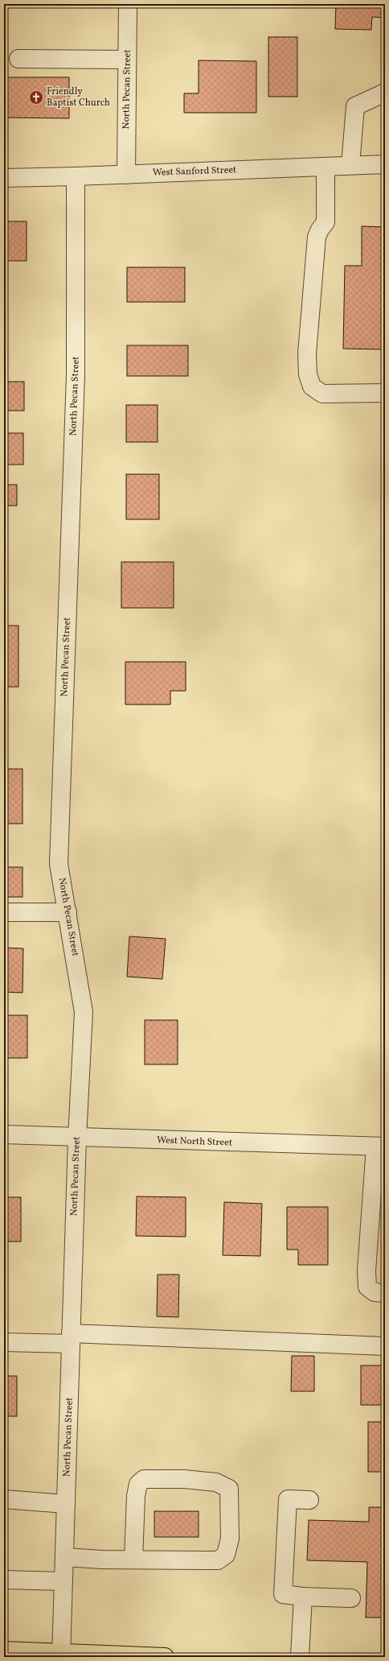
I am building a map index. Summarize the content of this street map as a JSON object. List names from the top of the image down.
{
  "streets": {
    "street": ["North Pecan Street", "West Sanford Street", "West North Street"]
  },
  "crossings": [
    ["North Pecan Street", "West Sanford Street"],
    ["North Pecan Street", "West North Street"]
  ],
  "places": {
    "church": ["Friendly Baptist Church"]
  }
}
